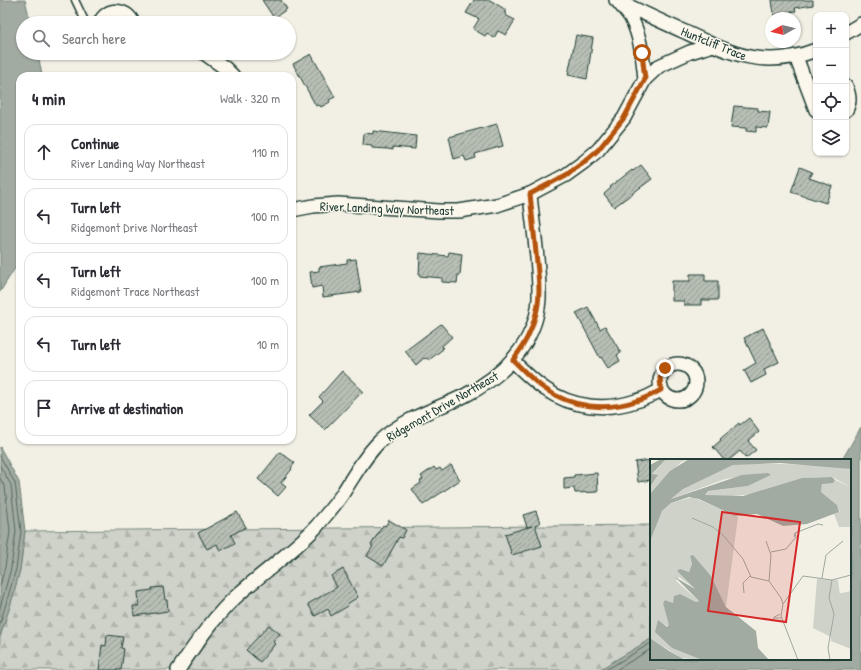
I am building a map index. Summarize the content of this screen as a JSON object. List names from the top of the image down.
{
  "streets": {
    "street": ["Huntcliff Trace", "River Landing Way Northeast", "Ridgemont Drive Northeast"]
  },
  "crossings": [
    ["Huntcliff Trace", "River Landing Way Northeast"],
    ["River Landing Way Northeast", "Ridgemont Drive Northeast"]
  ],
  "north": "left",
  "page": {
    "map_buttons": ["+", "−"],
    "search": "Search here",
    "heading": ["4 min", "Walk · 320 m"],
    "list": [
      ["Continue", "River Landing Way Northeast", "110 m"],
      ["Turn left", "Ridgemont Drive Northeast", "100 m"],
      ["Turn left", "Ridgemont Trace Northeast", "100 m"],
      ["Turn left", "10 m"],
      "Arrive at destination"
    ]
  }
}
